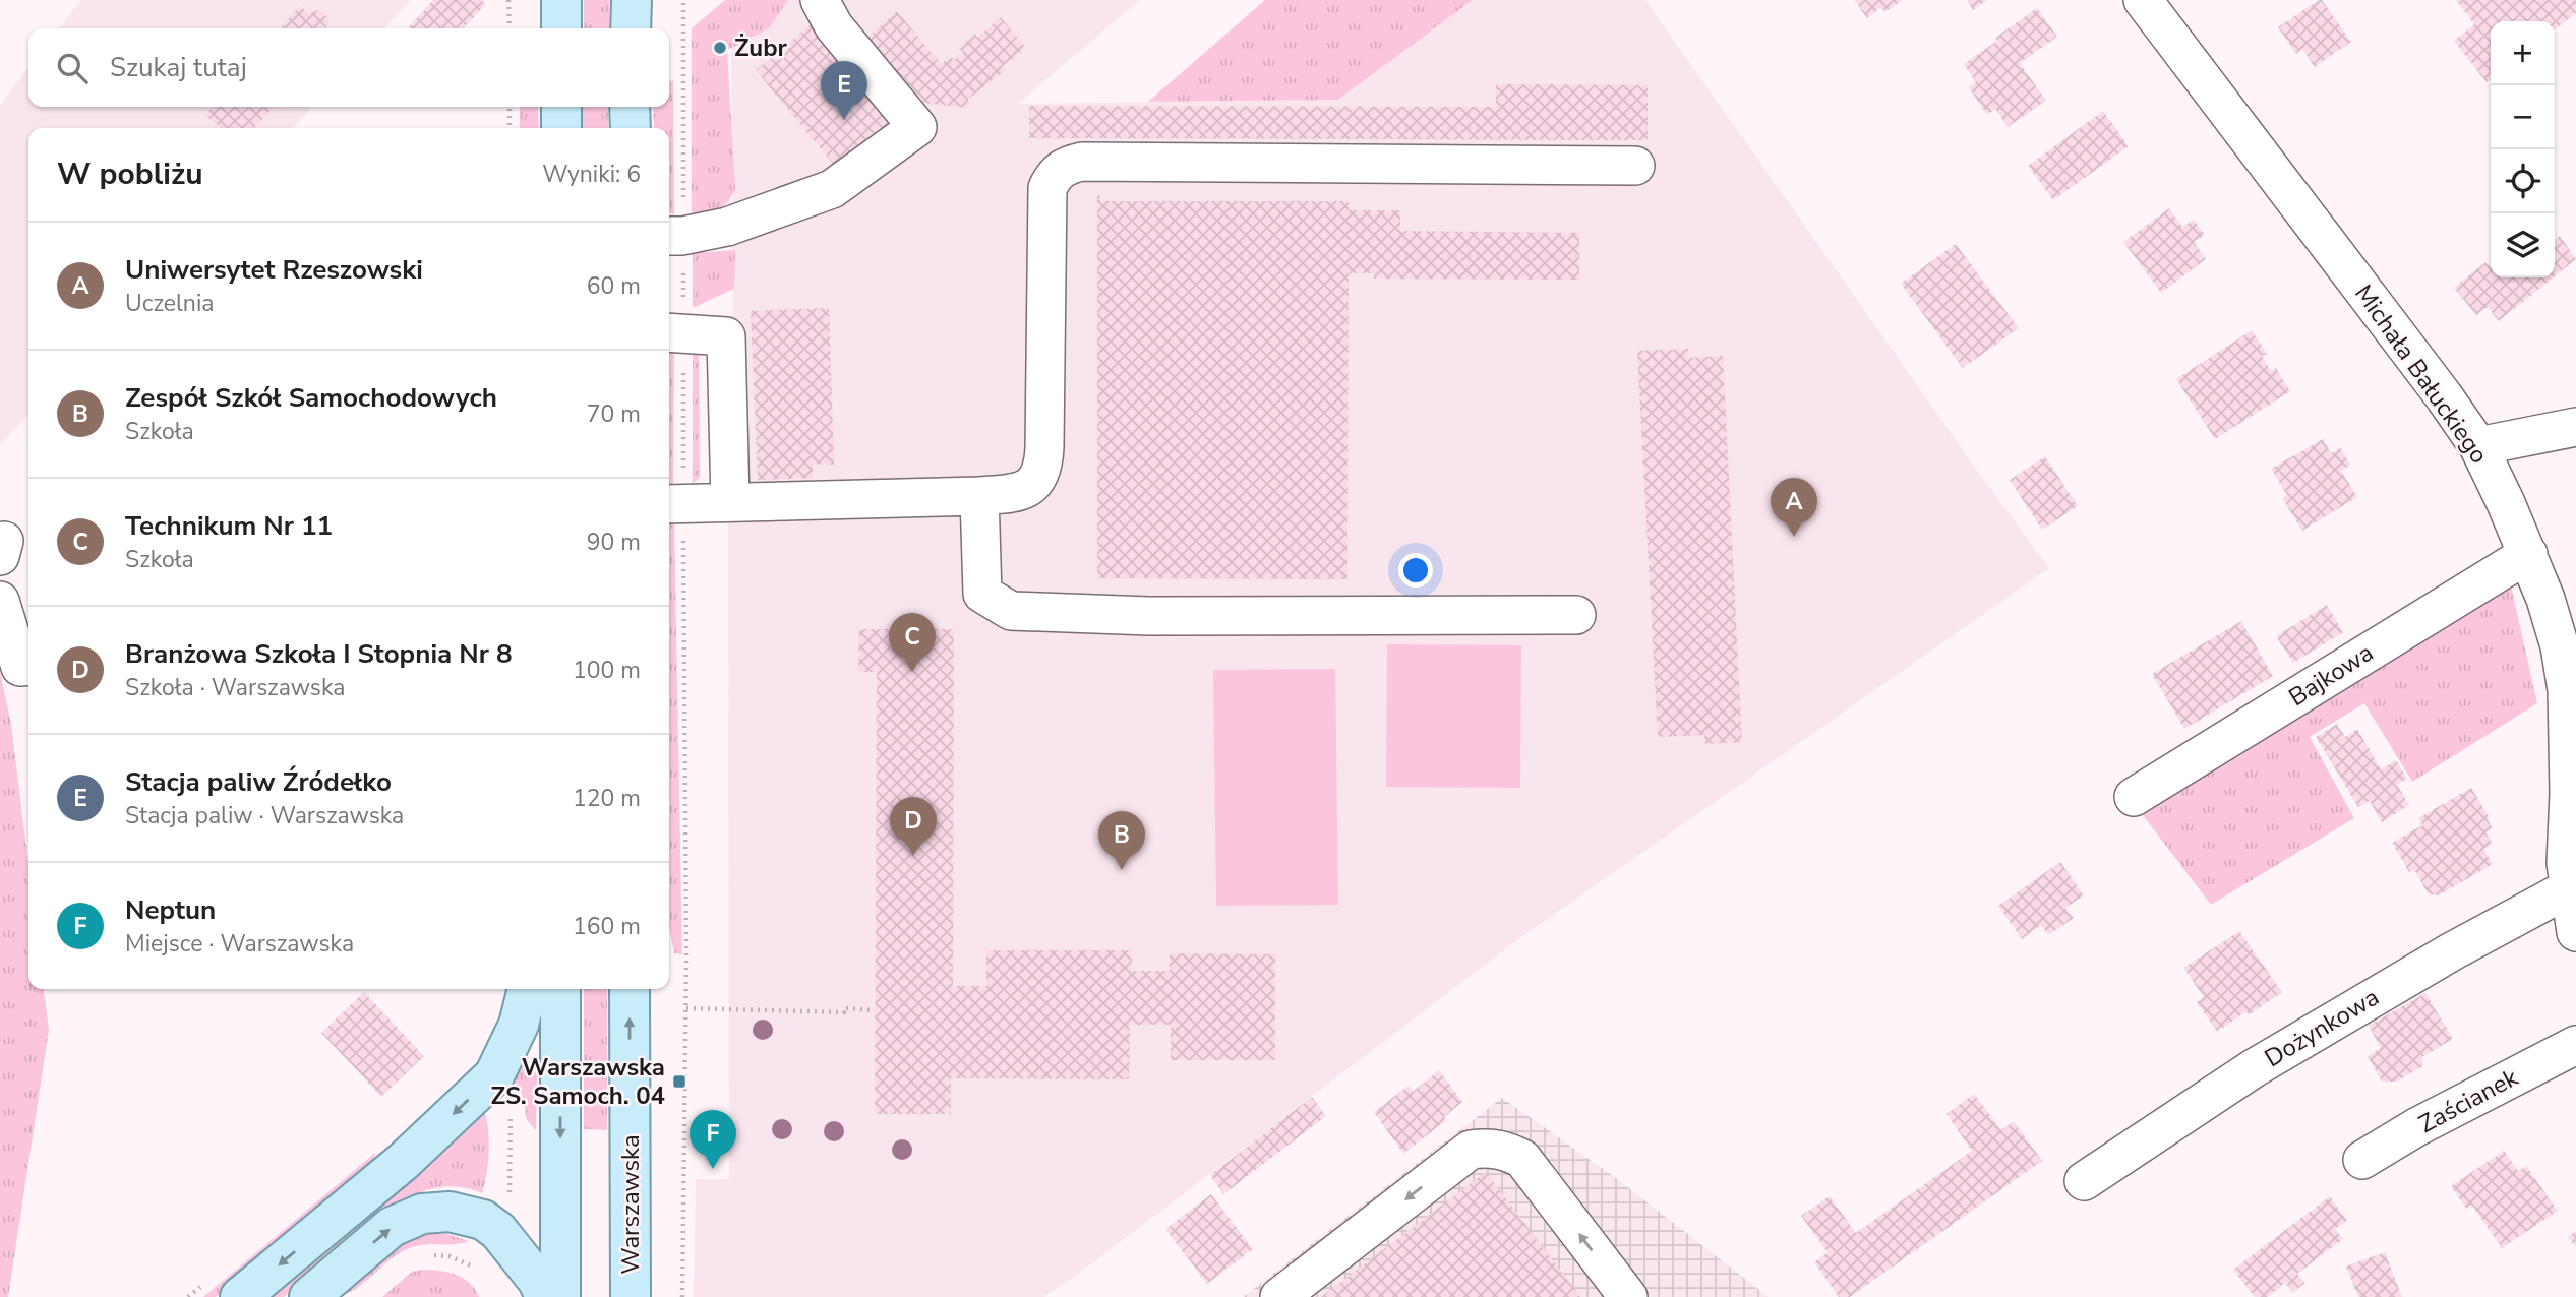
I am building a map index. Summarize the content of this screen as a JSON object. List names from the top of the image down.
{
  "streets": {
    "main road": ["Warszawska"],
    "street": [
      "Michała Bałuckiego",
      "Bajkowa",
      "Dożynkowa",
      "Zaścianek"
    ]
  },
  "crossings": [
    ["Michała Bałuckiego", "Bajkowa"],
    ["Michała Bałuckiego", "Dożynkowa"]
  ],
  "places": {
    "other": ["Żubr"],
    "transit": ["Warszawska ZS. Samoch. 04"]
  },
  "page": {
    "map_buttons": ["+", "−"],
    "search": "Szukaj tutaj",
    "pins": [
      "E",
      "A",
      "C",
      "D",
      "B",
      "F"
    ],
    "heading": ["W pobliżu", "Wyniki: 6"],
    "list": [
      {
        "mark": "A",
        "name": "Uniwersytet Rzeszowski",
        "note": "Uczelnia",
        "value": "60 m"
      },
      {
        "mark": "B",
        "name": "Zespół Szkół Samochodowych",
        "note": "Szkoła",
        "value": "70 m"
      },
      {
        "mark": "C",
        "name": "Technikum Nr 11",
        "note": "Szkoła",
        "value": "90 m"
      },
      {
        "mark": "D",
        "name": "Branżowa Szkoła I Stopnia Nr 8",
        "note": "Szkoła · Warszawska",
        "value": "100 m"
      },
      {
        "mark": "E",
        "name": "Stacja paliw Źródełko",
        "note": "Stacja paliw · Warszawska",
        "value": "120 m"
      },
      {
        "mark": "F",
        "name": "Neptun",
        "note": "Miejsce · Warszawska",
        "value": "160 m"
      }
    ]
  }
}
